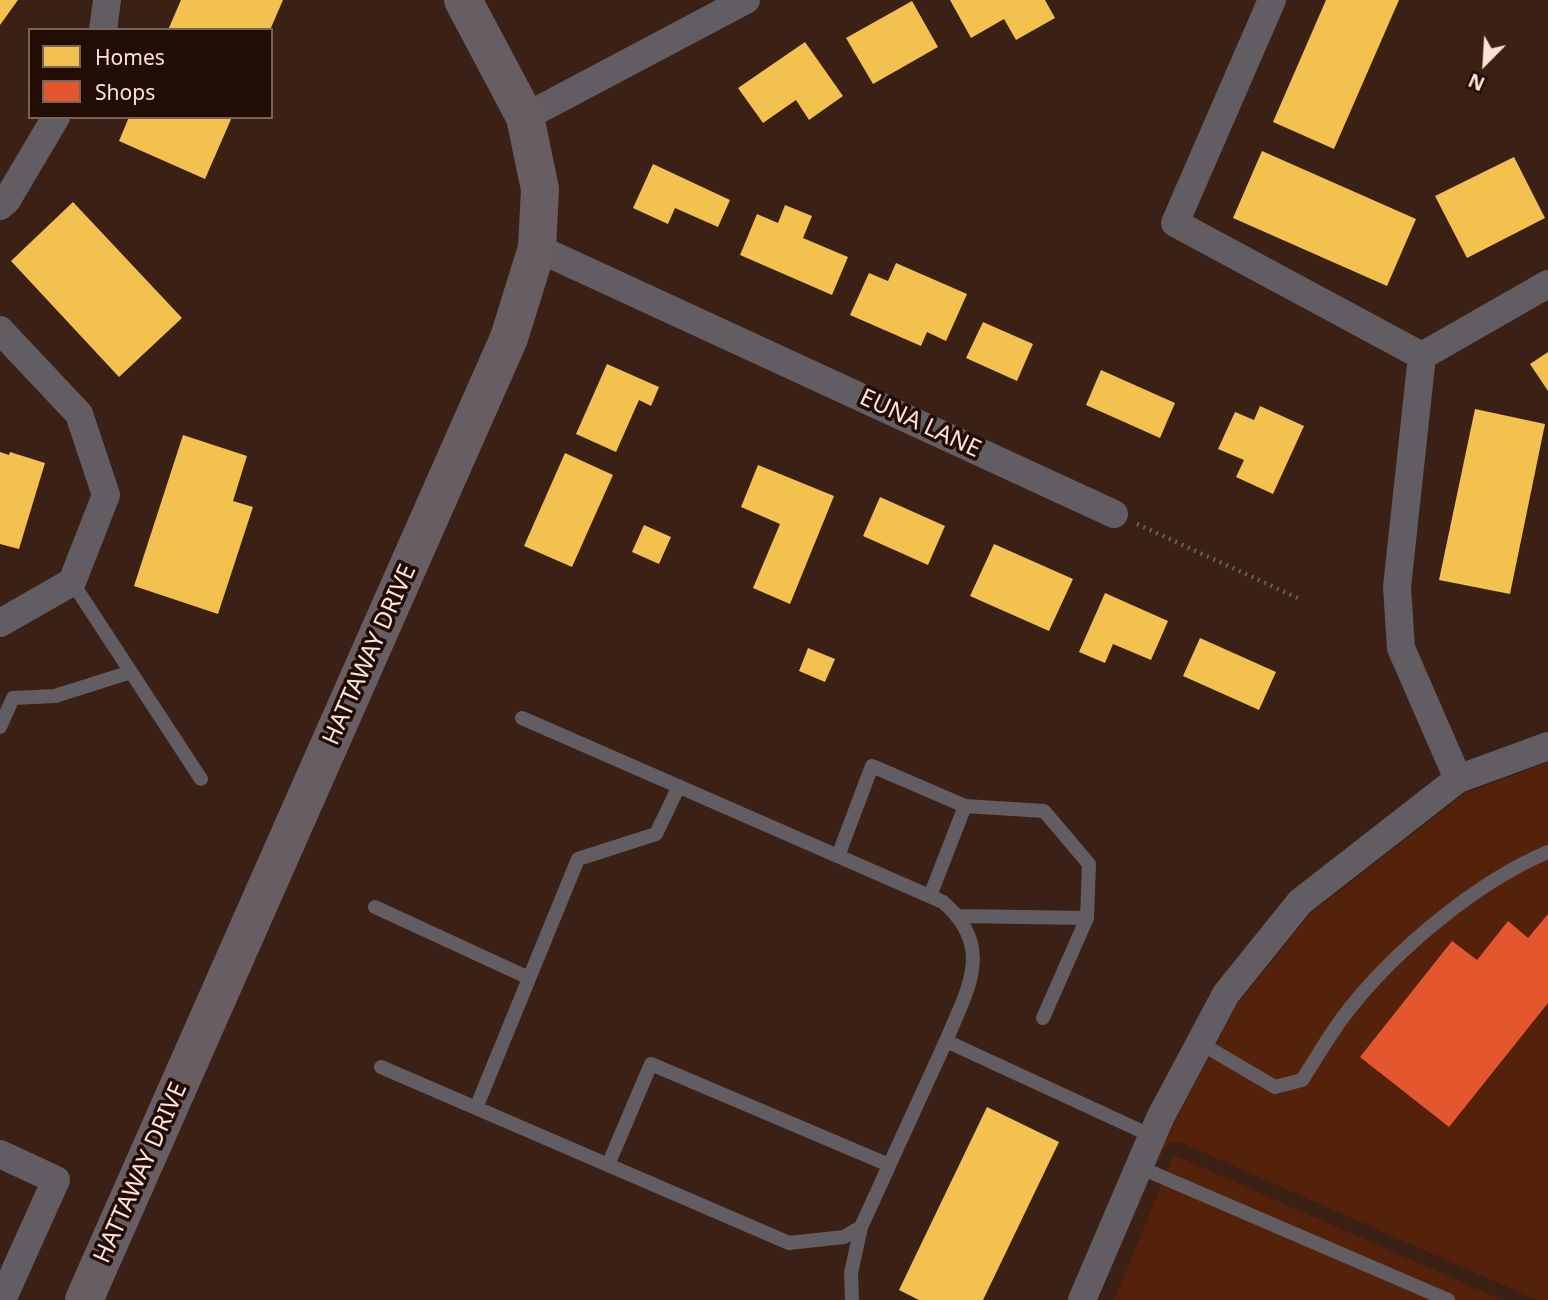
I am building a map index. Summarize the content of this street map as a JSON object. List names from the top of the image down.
{
  "streets": {
    "street": ["EUNA LANE", "HATTAWAY DRIVE"]
  },
  "crossings": [
    ["EUNA LANE", "HATTAWAY DRIVE"]
  ],
  "legend": ["Homes", "Shops"],
  "north": "bottom left"
}
